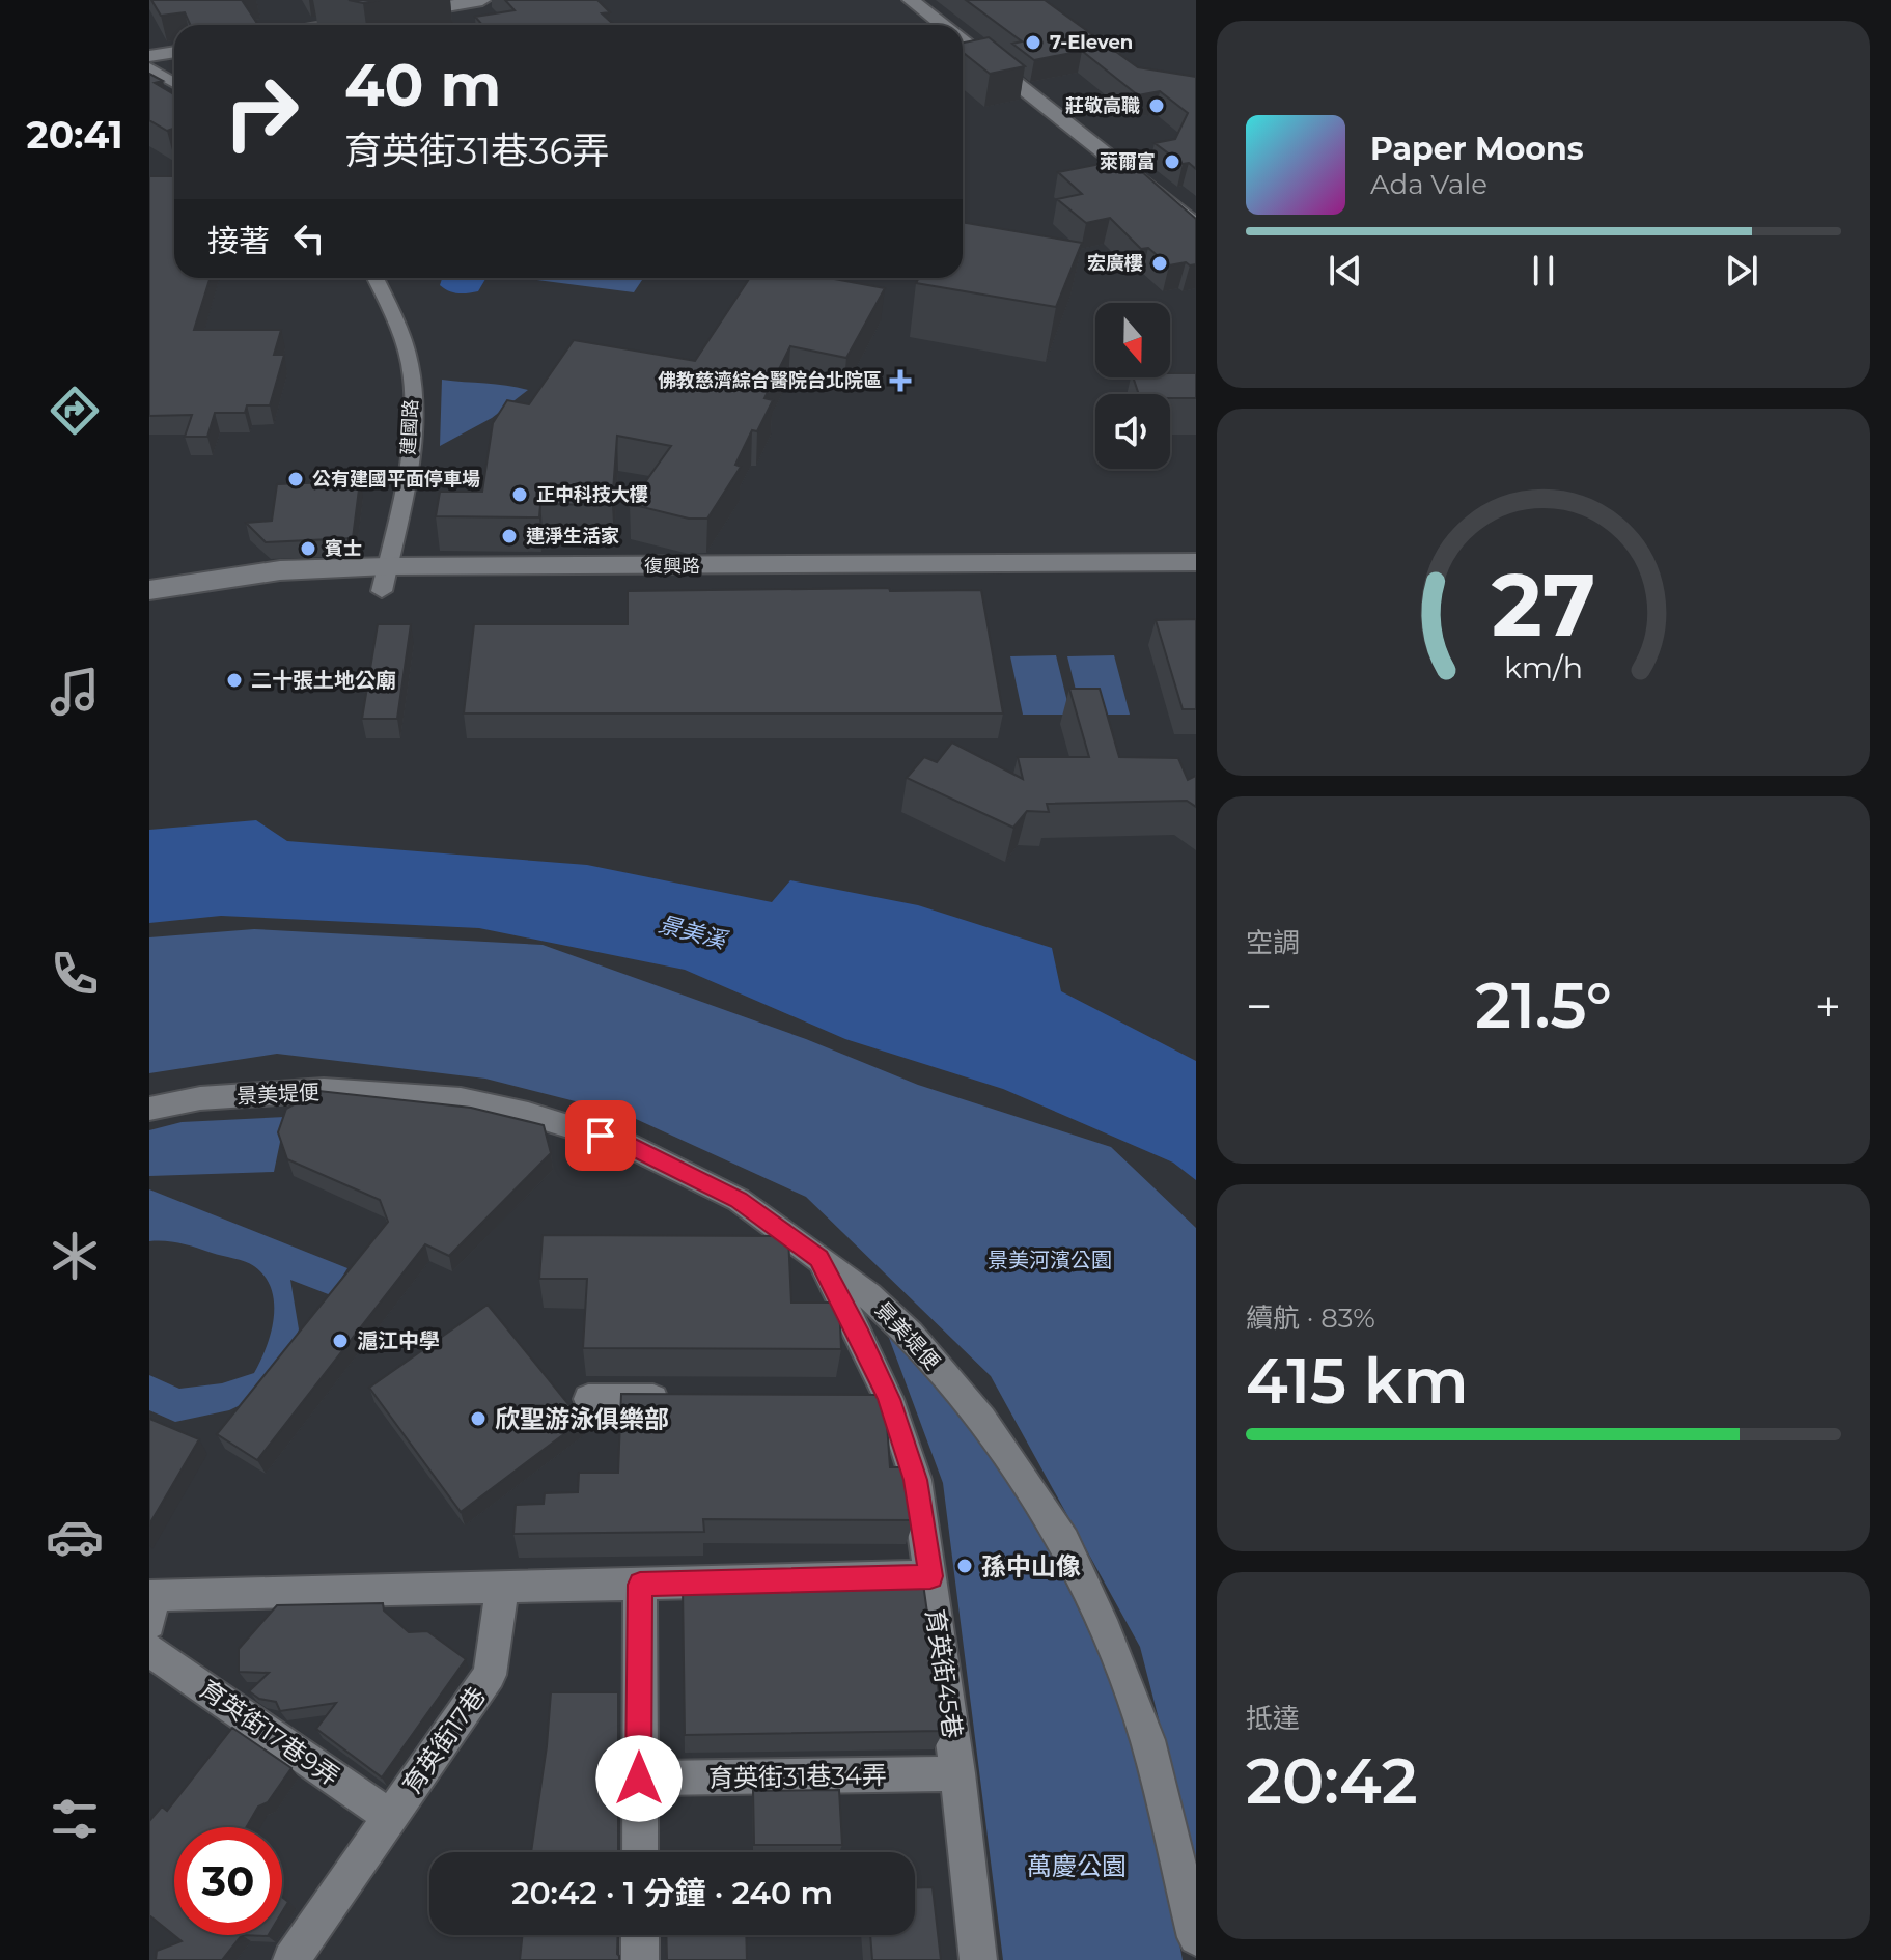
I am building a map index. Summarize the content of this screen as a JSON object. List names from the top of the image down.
{
  "streets": {
    "main road": ["復興路"],
    "street": [
      "建國路",
      "景美堤便",
      "育英街45巷",
      "育英街17巷9弄",
      "育英街17巷",
      "育英街31巷34弄"
    ]
  },
  "crossings": [
    ["建國路", "復興路"],
    ["景美堤便", "育英街45巷"],
    ["育英街45巷", "育英街31巷34弄"],
    ["育英街17巷9弄", "育英街17巷"]
  ],
  "water": ["景美溪"],
  "parks": ["景美河濱公園", "萬慶公園"],
  "places": {
    "other": [
      "7-Eleven",
      "莊敬高職",
      "萊爾富",
      "宏廣樓",
      "公有建國平面停車場",
      "正中科技大樓",
      "連淨生活家",
      "賓士",
      "二十張土地公廟",
      "滬江中學",
      "欣聖游泳俱樂部",
      "孫中山像"
    ],
    "health": ["佛教慈濟綜合醫院台北院區"]
  },
  "north": "bottom",
  "page": {
    "tabs": "20:41",
    "turn": ["40 m", "育英街31巷36弄"],
    "song": ["Paper Moons", "Ada Vale"],
    "then": "接著",
    "tile": [
      "空調",
      ["續航 · 83%", "415 km"],
      ["抵達", "20:42"]
    ],
    "heat": ["−", "21.5°", "+"],
    "limit": "30",
    "trip": "20:42 · 1 分鐘 · 240 m",
    "gauge": ["27", "km/h"]
  }
}
